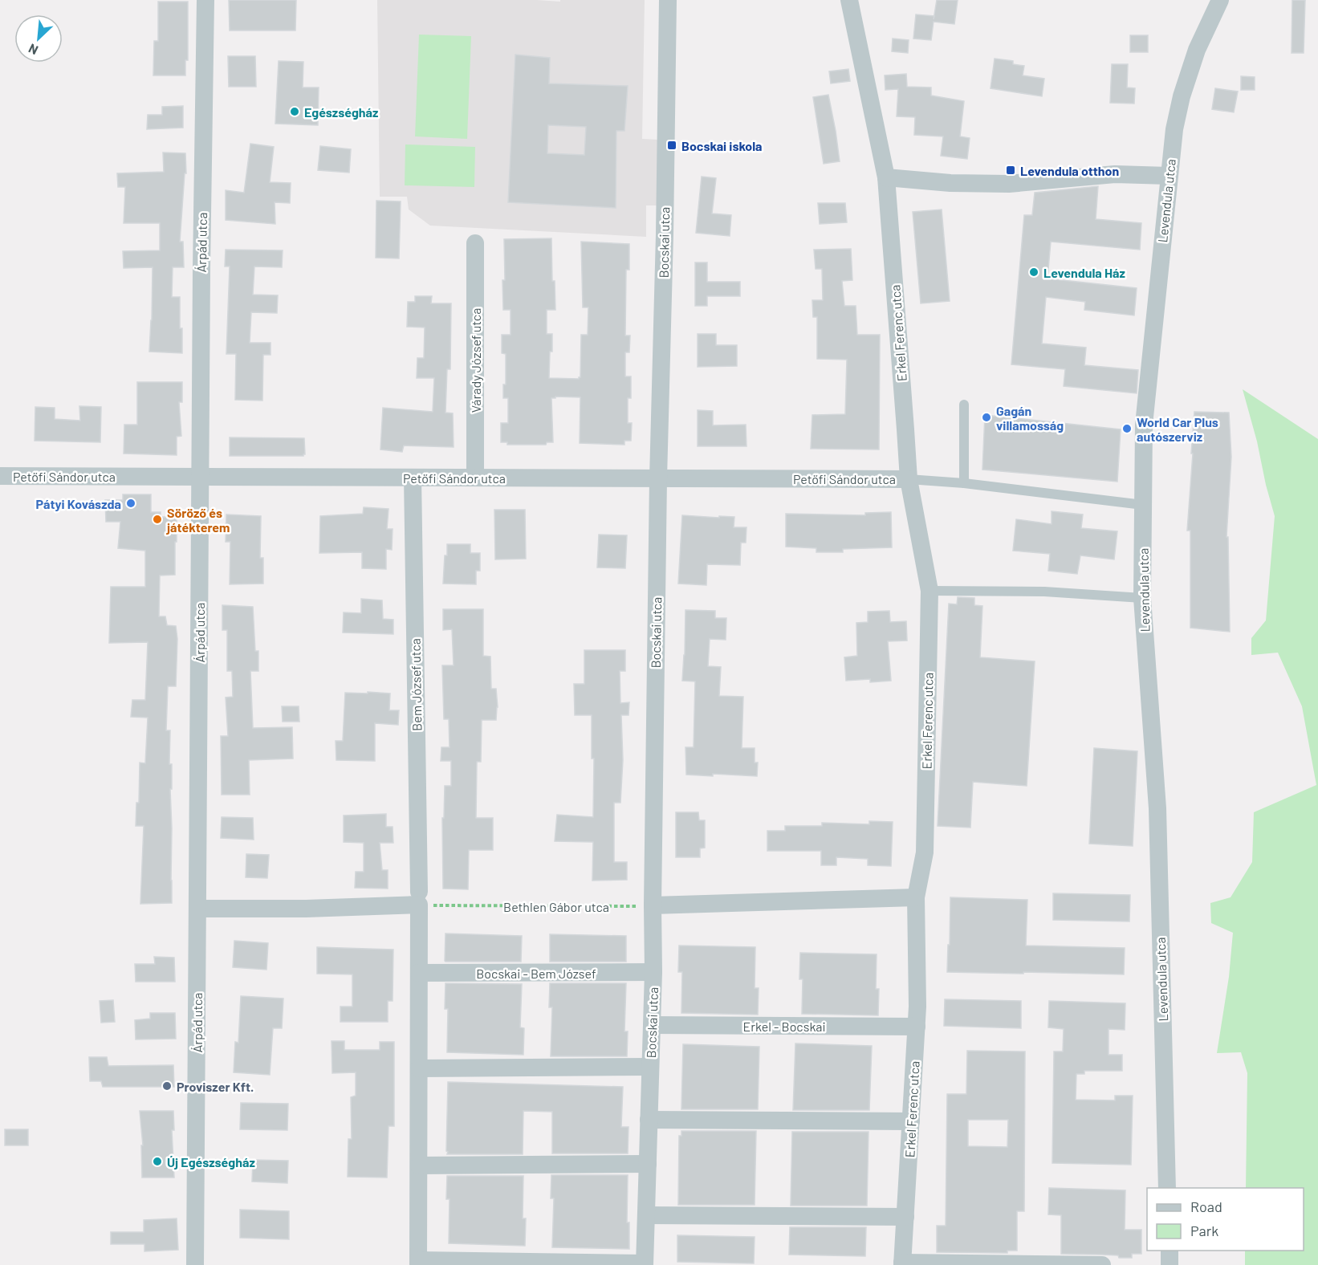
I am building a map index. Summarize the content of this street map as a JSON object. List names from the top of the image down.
{
  "streets": {
    "street": [
      "Levendula utca",
      "Árpád utca",
      "Bocskai utca",
      "Erkel Ferenc utca",
      "Várady József utca",
      "Petőfi Sándor utca",
      "Bem József utca",
      "Bocskai - Bem József",
      "Erkel - Bocskai"
    ],
    "path": ["Bethlen Gábor utca"]
  },
  "crossings": [
    ["Árpád utca", "Petőfi Sándor utca"],
    ["Bocskai utca", "Petőfi Sándor utca"],
    ["Bocskai utca", "Bethlen Gábor utca"],
    ["Bocskai utca", "Bocskai - Bem József"],
    ["Bocskai utca", "Erkel - Bocskai"],
    ["Erkel Ferenc utca", "Petőfi Sándor utca"],
    ["Erkel Ferenc utca", "Erkel - Bocskai"],
    ["Várady József utca", "Petőfi Sándor utca"],
    ["Petőfi Sándor utca", "Bem József utca"],
    ["Bem József utca", "Bethlen Gábor utca"],
    ["Bem József utca", "Bocskai - Bem József"]
  ],
  "places": {
    "other": [
      "Egészségház",
      "Levendula Ház",
      "Gagán villamosság",
      "World Car Plus autószerviz",
      "Pátyi Kovászda",
      "Söröző és játékterem",
      "Proviszer Kft.",
      "Új Egészségház"
    ],
    "transit": ["Bocskai iskola", "Levendula otthon"]
  },
  "legend": ["Road", "Park"],
  "north": "bottom left"
}
